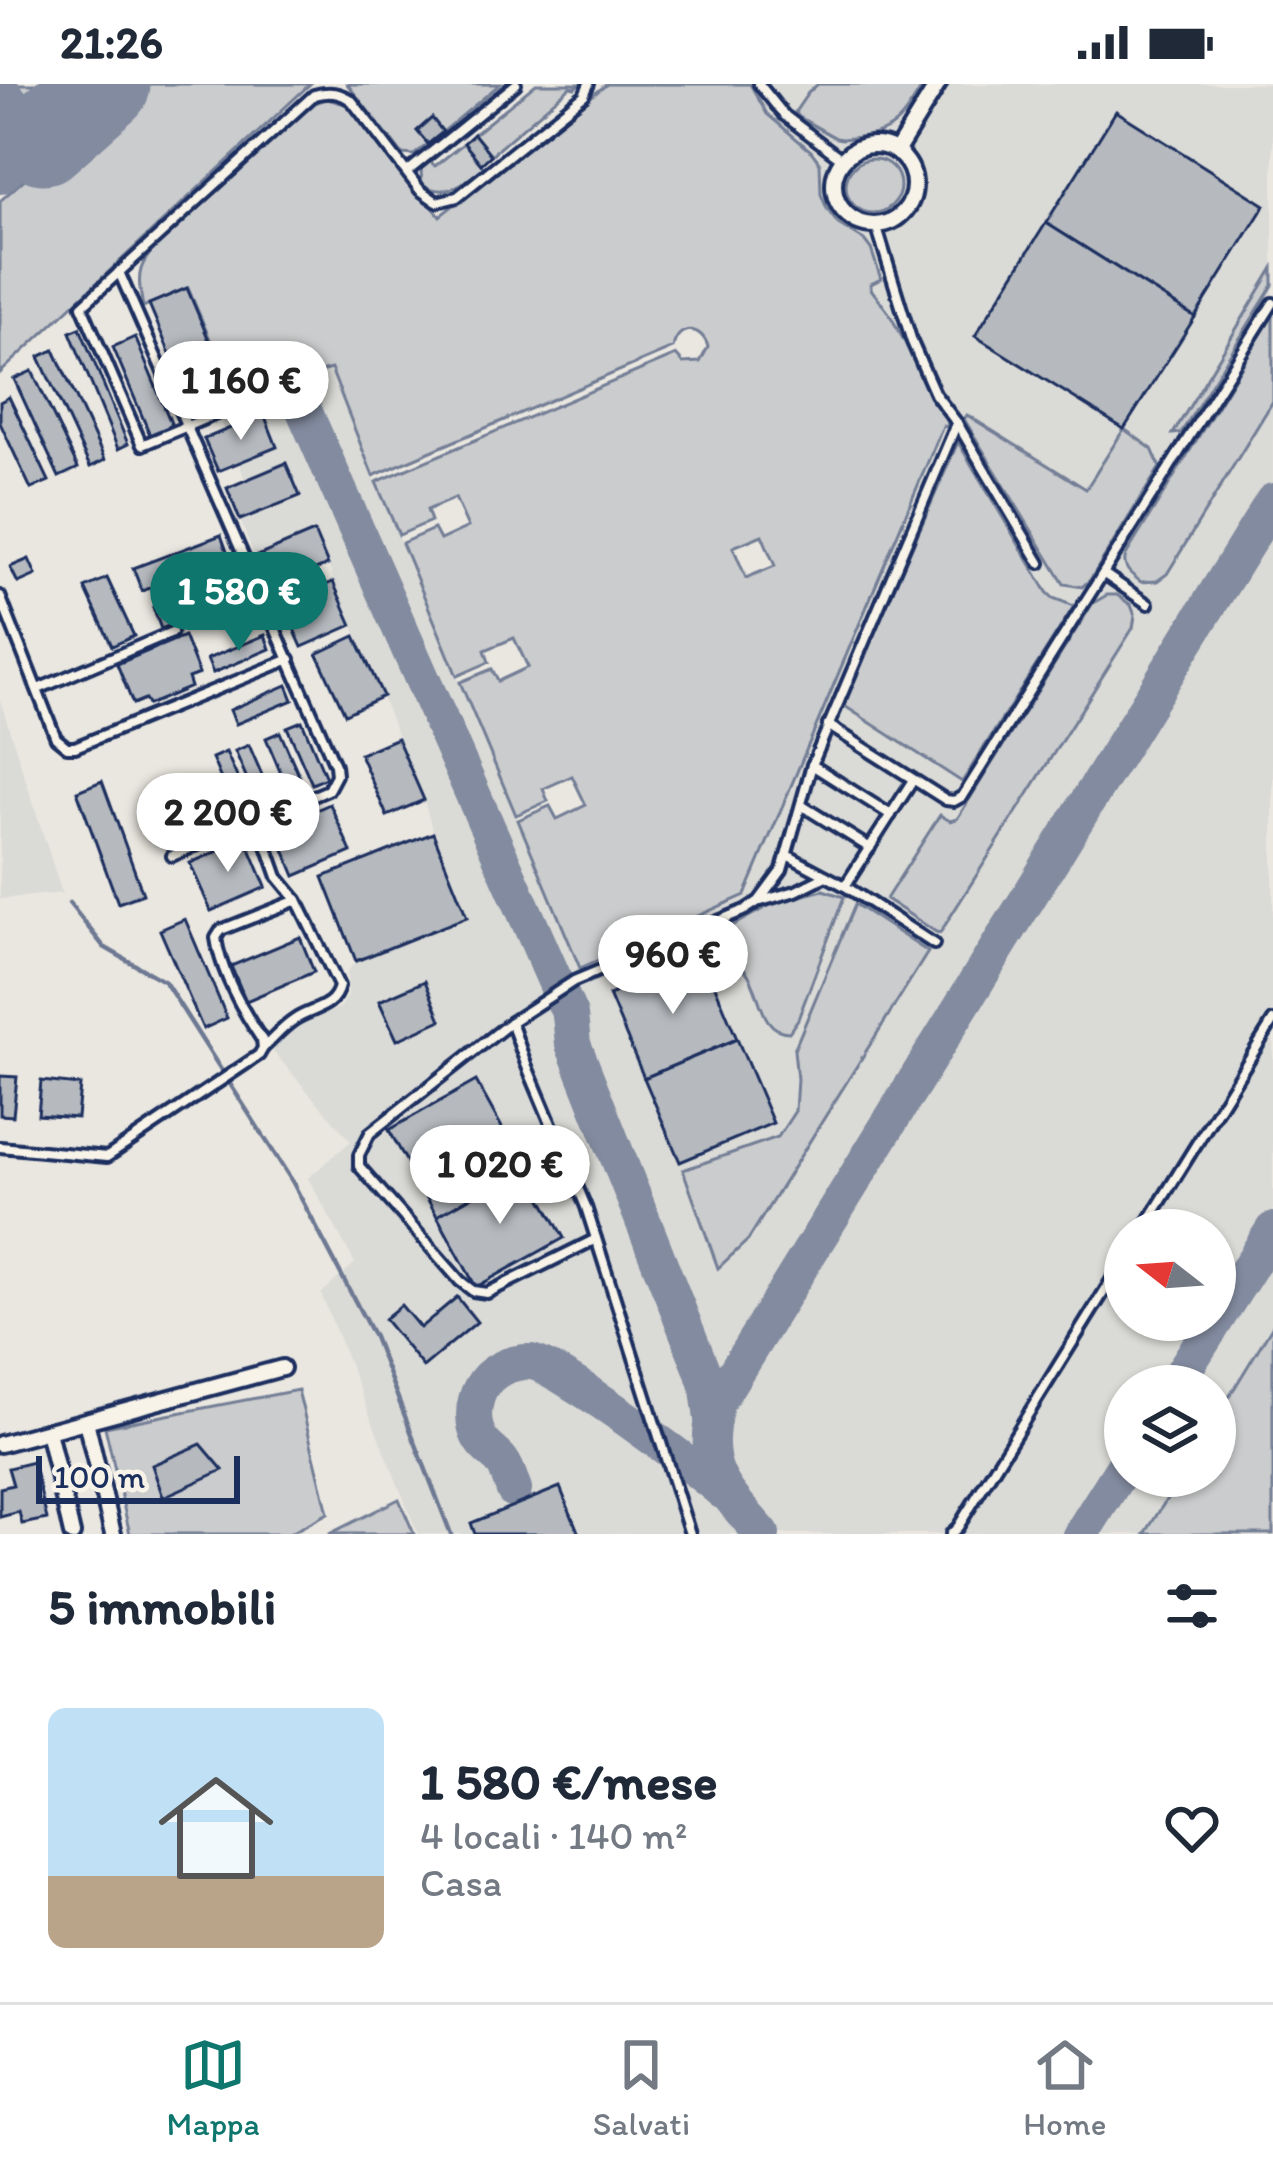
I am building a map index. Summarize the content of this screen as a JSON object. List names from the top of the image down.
{
  "scale_bar": "100 m",
  "north": "left",
  "page": {
    "status": "21:26",
    "price": [
      "1 160 €",
      "1 580 €",
      "2 200 €",
      "960 €",
      "1 020 €"
    ],
    "scale": "100 m",
    "heading": "5 immobili",
    "list": [
      {
        "name": "1 580 €/mese",
        "note": "4 locali · 140 m² · Casa"
      }
    ],
    "tabs": ["Mappa", "Salvati", "Home"]
  }
}
